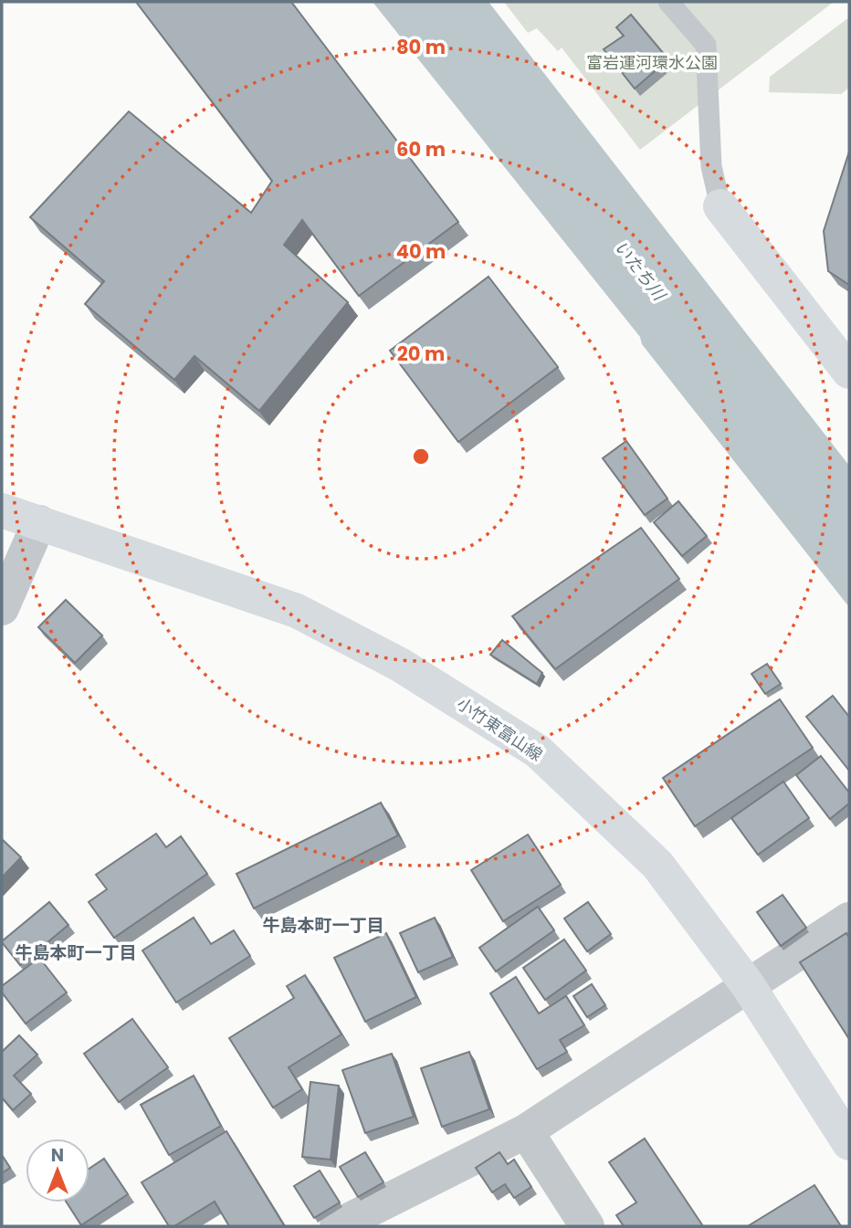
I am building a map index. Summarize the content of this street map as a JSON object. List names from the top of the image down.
{
  "streets": {
    "street": ["小竹東富山線"]
  },
  "districts": ["牛島本町一丁目", "牛島本町一丁目"],
  "water": ["いたち川"],
  "parks": ["富岩運河環水公園"],
  "north": "top",
  "rings": [
    "80 m",
    "60 m",
    "40 m",
    "20 m"
  ]
}
